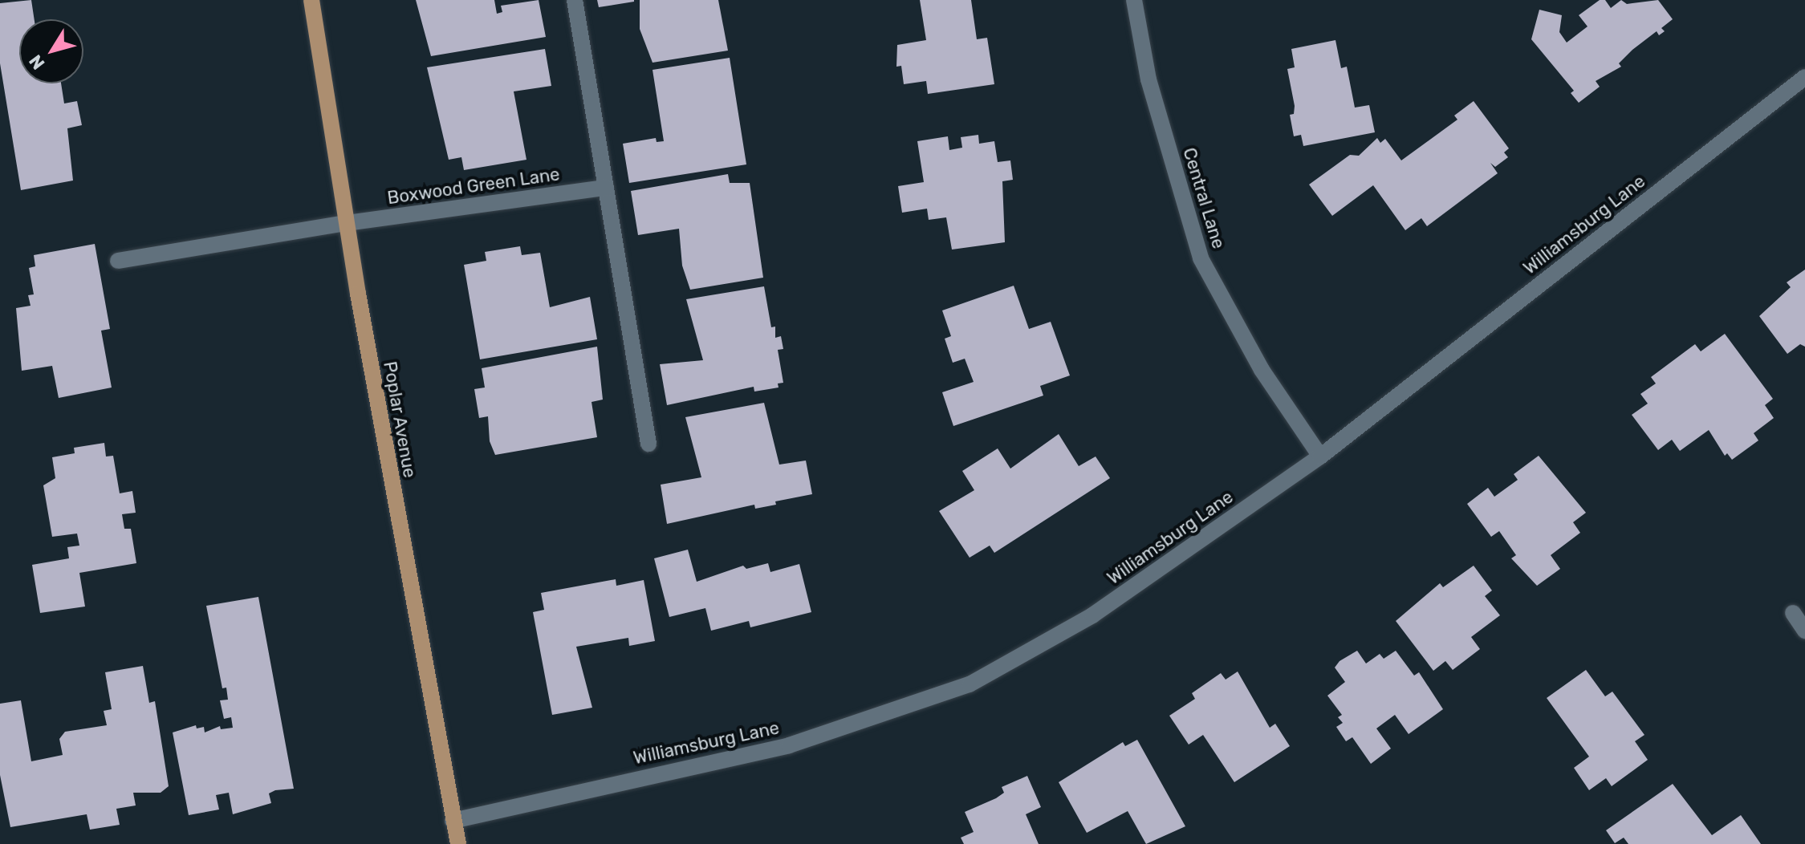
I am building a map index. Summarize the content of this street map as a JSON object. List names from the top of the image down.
{
  "streets": {
    "main road": ["Poplar Avenue"],
    "street": ["Boxwood Green Lane", "Central Lane", "Williamsburg Lane"]
  },
  "crossings": [
    ["Boxwood Green Lane", "Poplar Avenue"],
    ["Central Lane", "Williamsburg Lane"],
    ["Williamsburg Lane", "Poplar Avenue"]
  ],
  "north": "bottom left"
}
